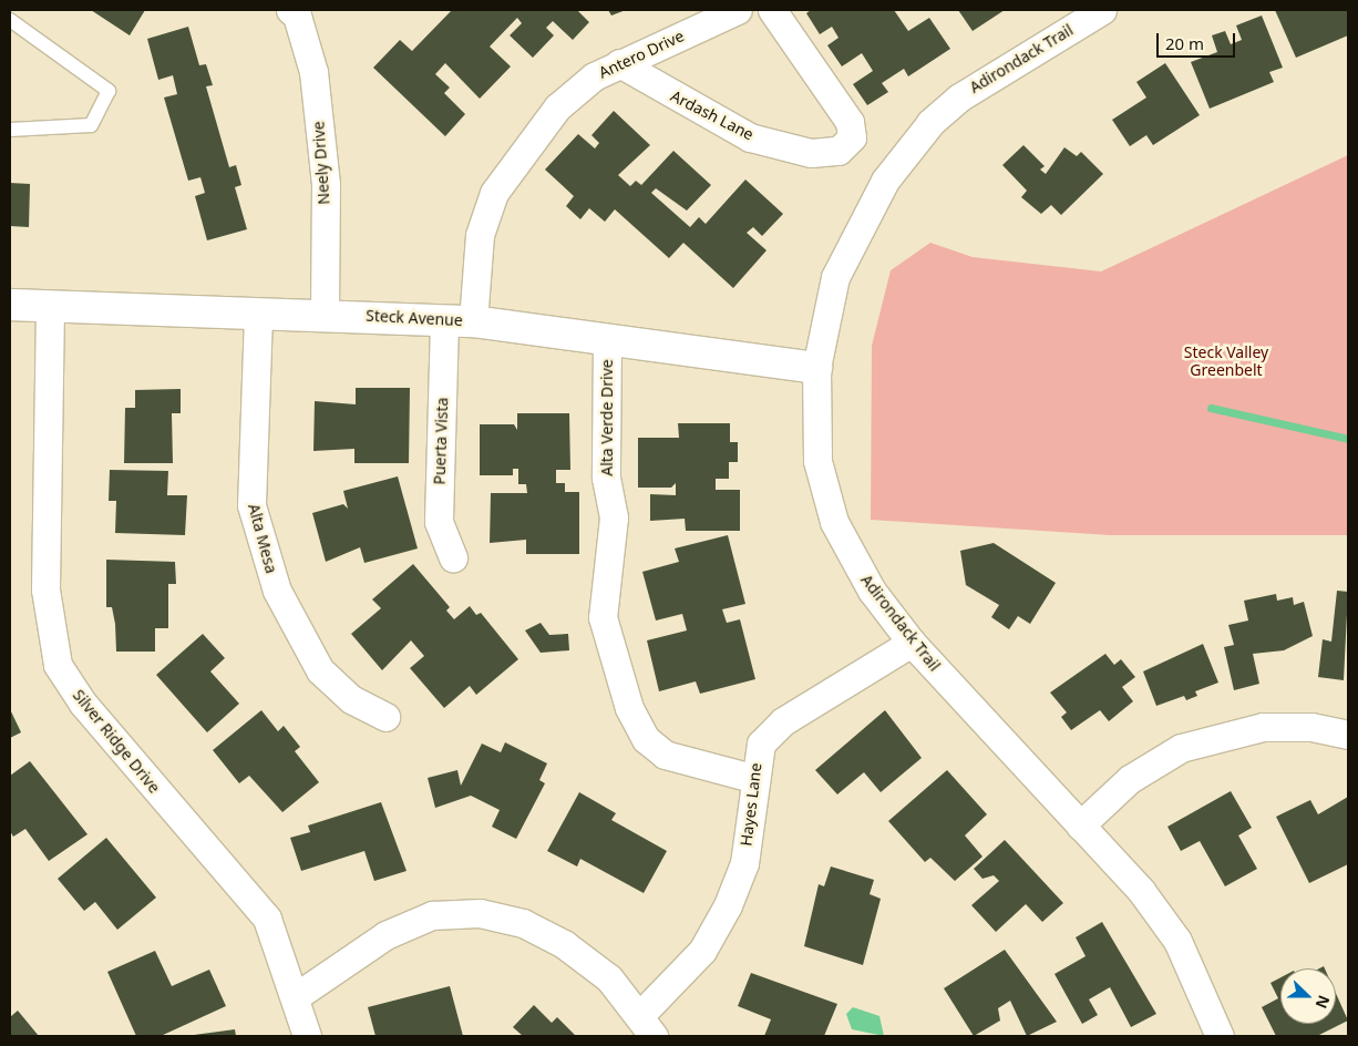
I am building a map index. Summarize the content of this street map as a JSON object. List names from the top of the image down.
{
  "streets": {
    "street": [
      "Antero Drive",
      "Adirondack Trail",
      "Ardash Lane",
      "Neely Drive",
      "Steck Avenue",
      "Alta Verde Drive",
      "Puerta Vista",
      "Alta Mesa",
      "Silver Ridge Drive",
      "Hayes Lane"
    ]
  },
  "crossings": [
    ["Antero Drive", "Ardash Lane"],
    ["Antero Drive", "Steck Avenue"],
    ["Antero Drive", "Puerta Vista"],
    ["Adirondack Trail", "Steck Avenue"],
    ["Adirondack Trail", "Hayes Lane"],
    ["Neely Drive", "Steck Avenue"],
    ["Steck Avenue", "Alta Verde Drive"],
    ["Steck Avenue", "Puerta Vista"],
    ["Steck Avenue", "Alta Mesa"],
    ["Steck Avenue", "Silver Ridge Drive"],
    ["Alta Verde Drive", "Hayes Lane"]
  ],
  "parks": ["Steck Valley Greenbelt"],
  "scale_bar": "20 m",
  "north": "right"
}
